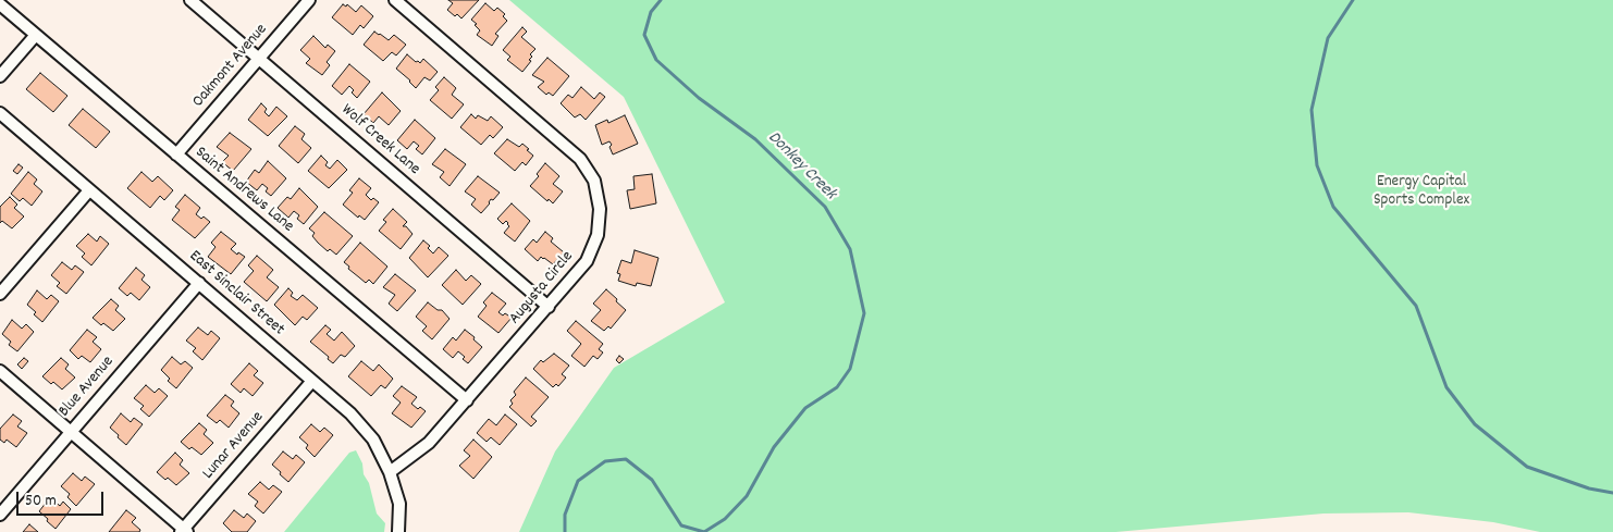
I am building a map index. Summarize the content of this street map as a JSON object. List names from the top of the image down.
{
  "streets": {
    "street": [
      "Oakmont Avenue",
      "Wolf Creek Lane",
      "Saint Andrews Lane",
      "Augusta Circle",
      "East Sinclair Street",
      "Blue Avenue",
      "Lunar Avenue"
    ]
  },
  "crossings": [
    ["Oakmont Avenue", "Wolf Creek Lane"],
    ["Oakmont Avenue", "Saint Andrews Lane"],
    ["Wolf Creek Lane", "Augusta Circle"],
    ["Saint Andrews Lane", "Augusta Circle"],
    ["Augusta Circle", "East Sinclair Street"],
    ["East Sinclair Street", "Blue Avenue"],
    ["East Sinclair Street", "Lunar Avenue"]
  ],
  "water": ["Donkey Creek"],
  "parks": ["Energy Capital Sports Complex"],
  "scale_bar": "50 m"
}
